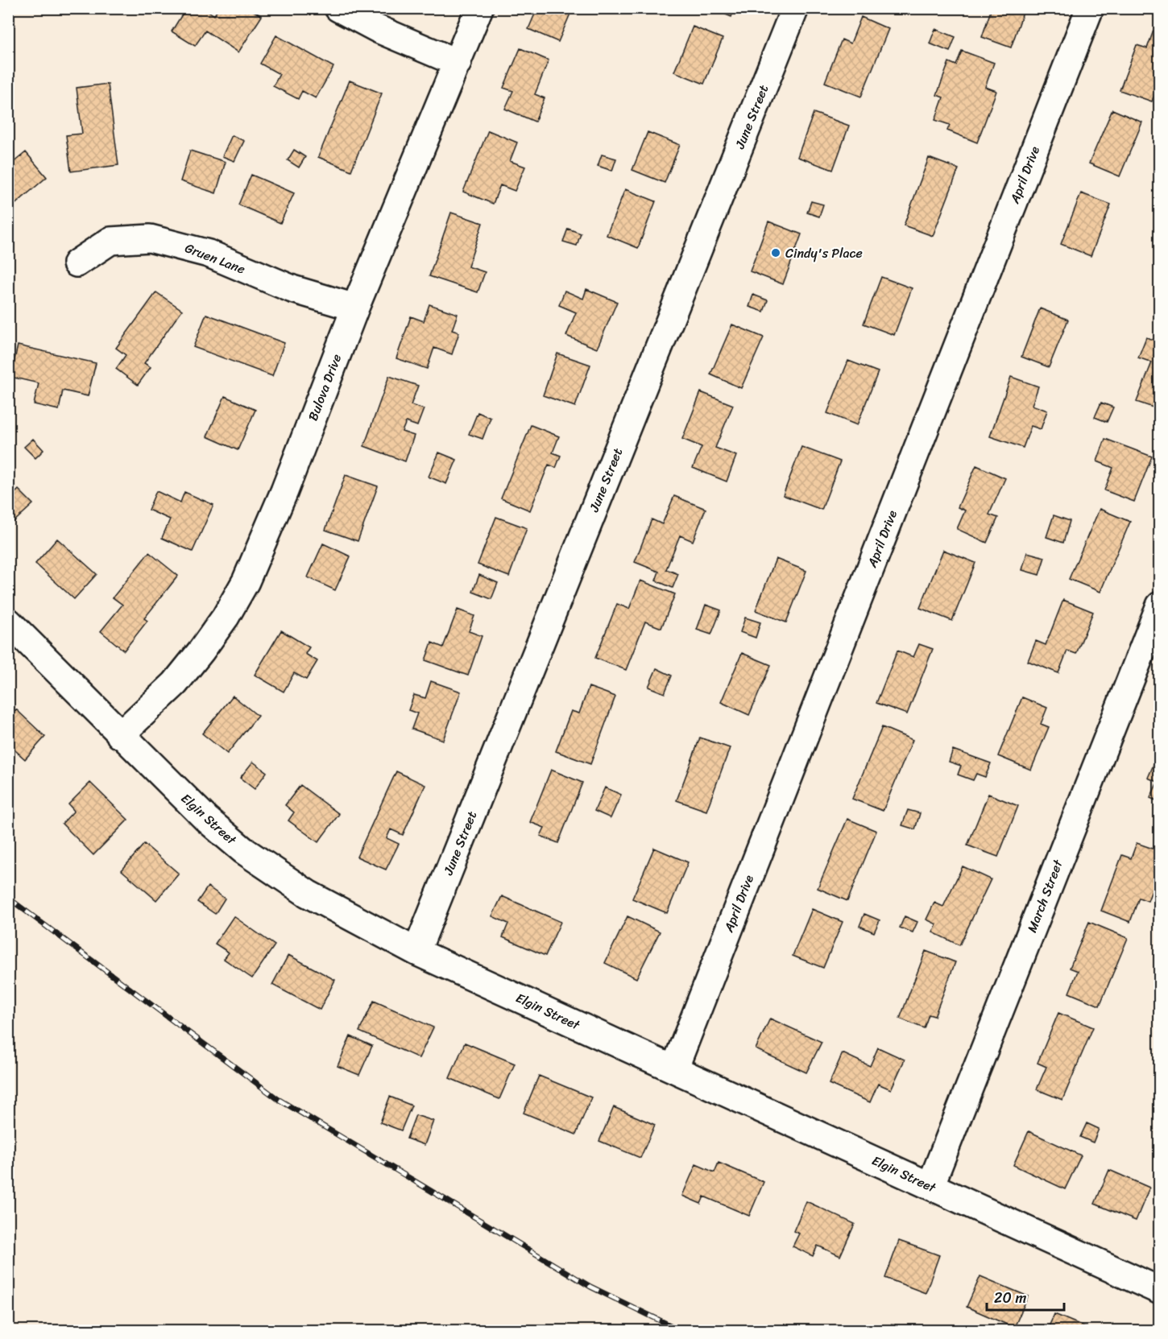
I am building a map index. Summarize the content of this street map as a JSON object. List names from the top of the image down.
{
  "streets": {
    "street": [
      "June Street",
      "April Drive",
      "Gruen Lane",
      "Bulova Drive",
      "Elgin Street",
      "March Street"
    ]
  },
  "crossings": [
    ["June Street", "Elgin Street"],
    ["April Drive", "Elgin Street"],
    ["Gruen Lane", "Bulova Drive"],
    ["Bulova Drive", "Elgin Street"],
    ["Elgin Street", "March Street"]
  ],
  "places": ["Cindy's Place"],
  "scale_bar": "20 m"
}
